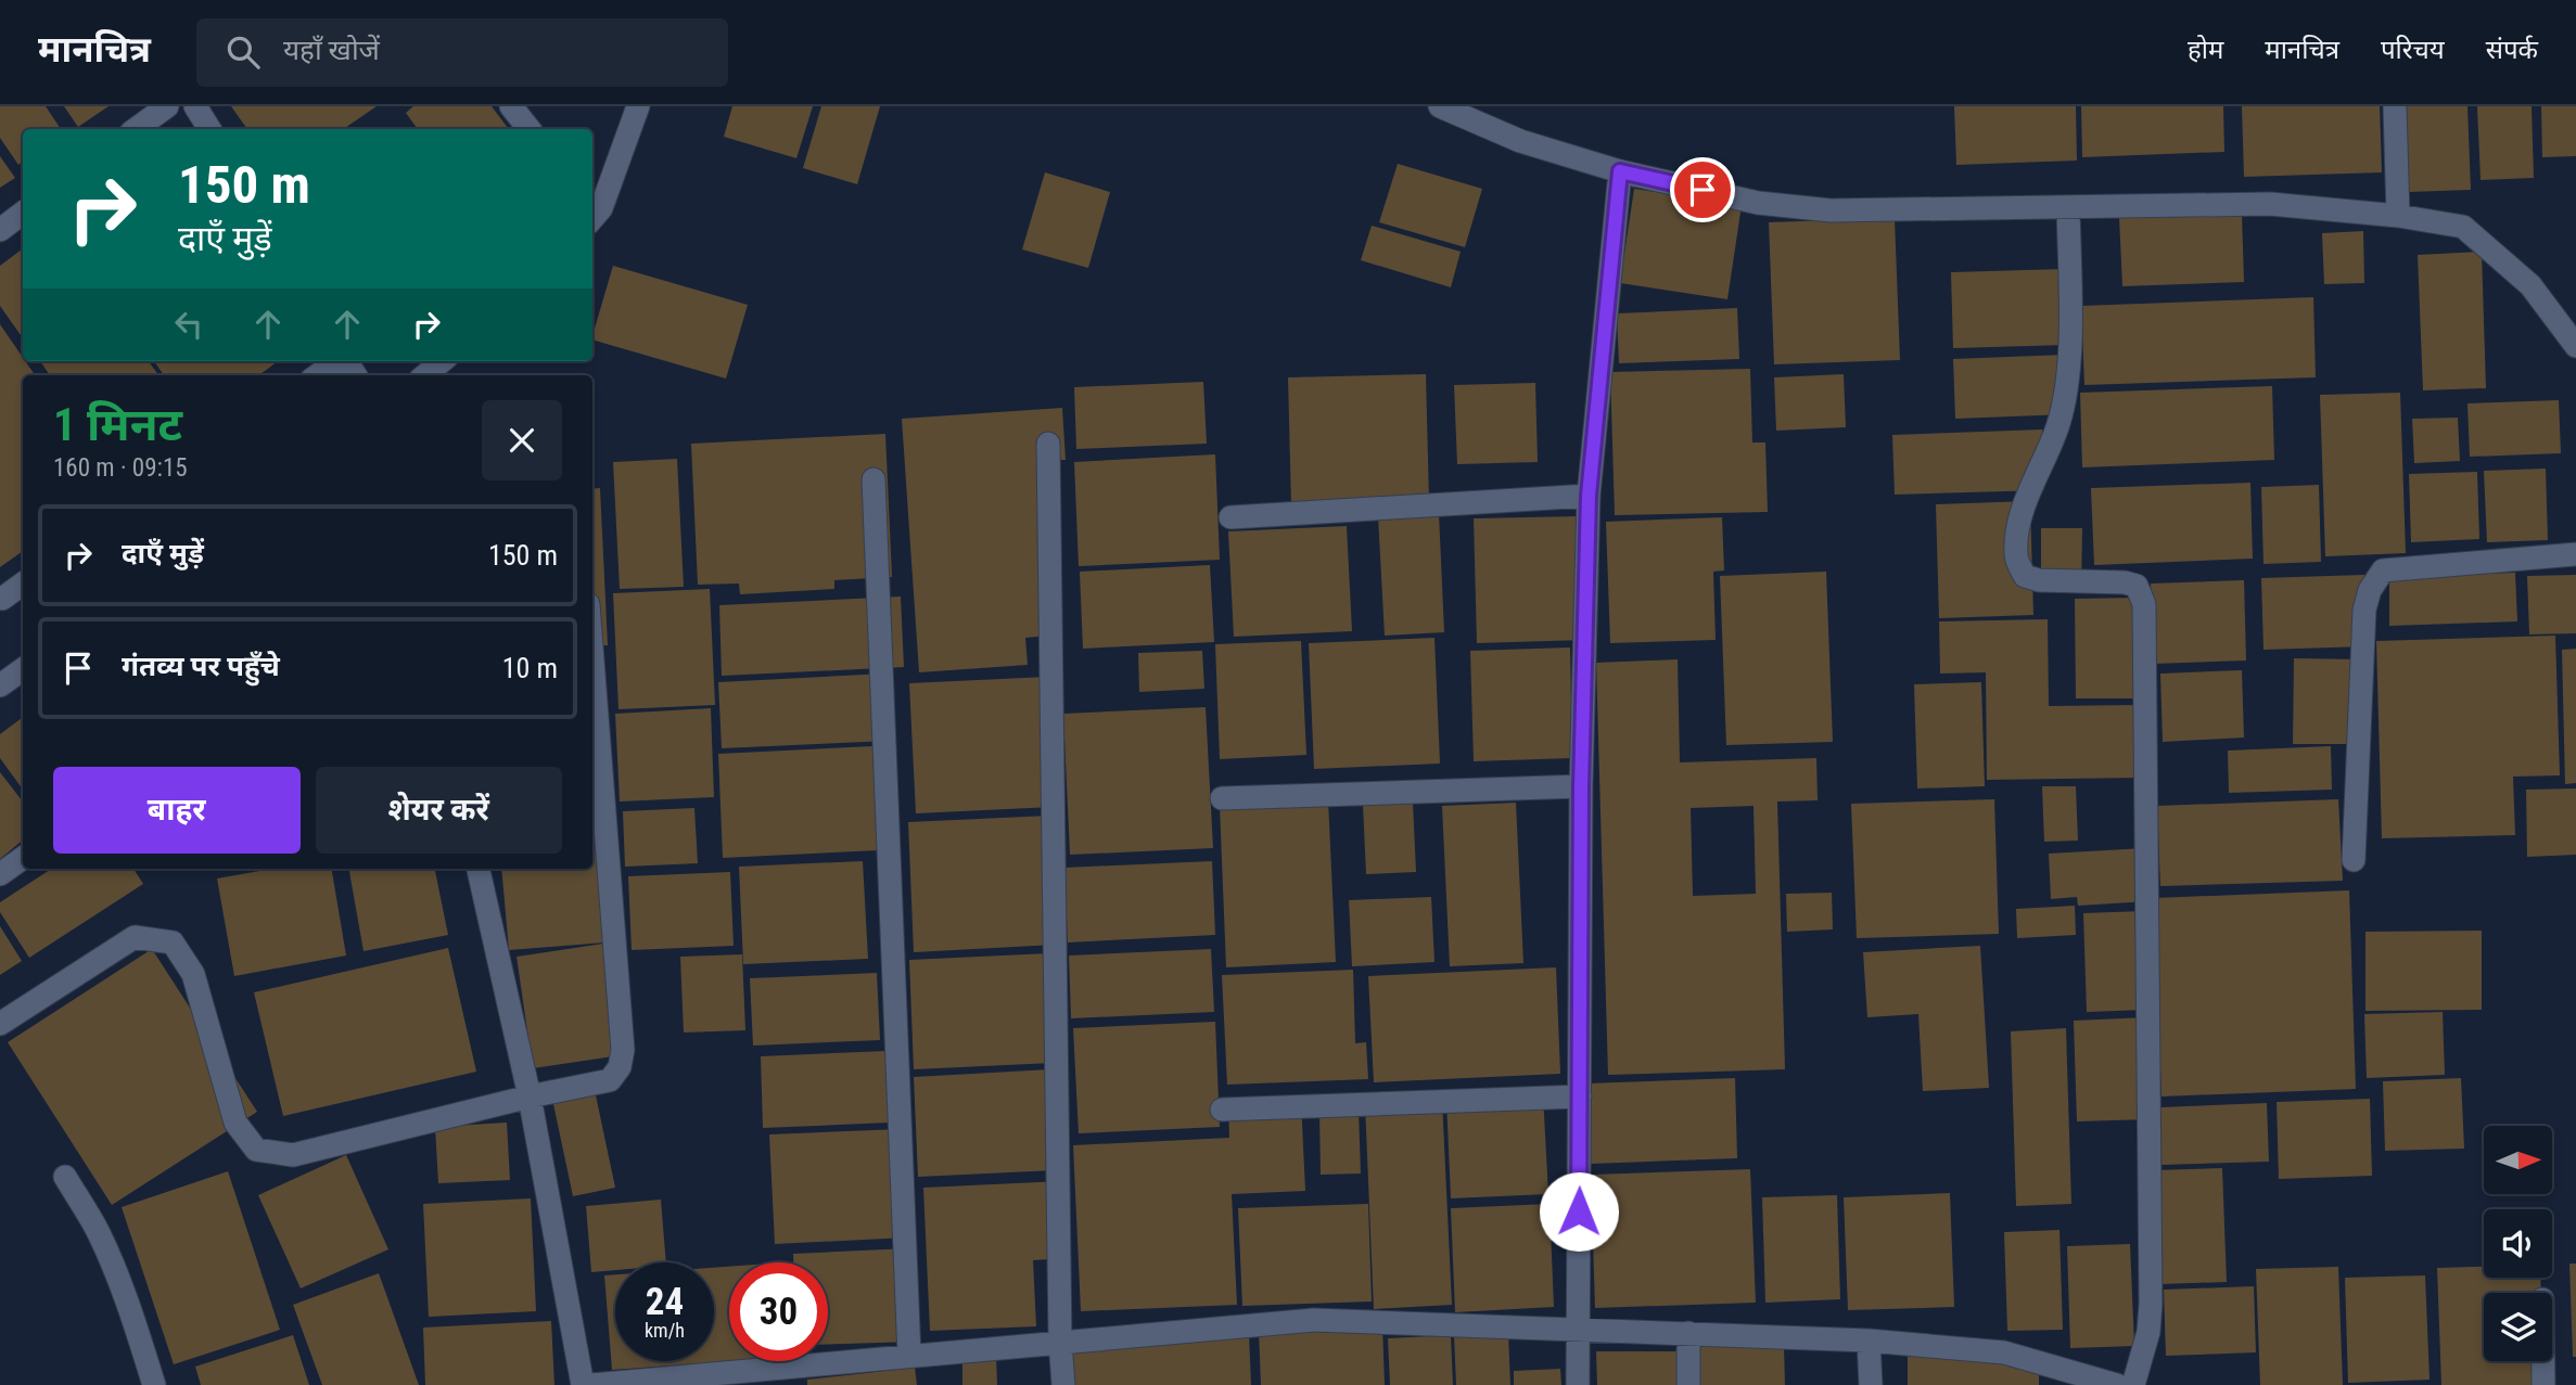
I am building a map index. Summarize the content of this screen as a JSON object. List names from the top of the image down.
{
  "north": "right",
  "page": {
    "header": "मानचित्र",
    "search": "यहाँ खोजें",
    "nav": [
      "होम",
      "मानचित्र",
      "परिचय",
      "संपर्क"
    ],
    "turn": ["150 m", "दाएँ मुड़ें"],
    "heading": ["1 मिनट", "160 m · 09:15"],
    "list": [
      {
        "name": "दाएँ मुड़ें",
        "value": "150 m"
      },
      {
        "name": "गंतव्य पर पहुँचे",
        "value": "10 m"
      }
    ],
    "buttons": ["बाहर", "शेयर करें"],
    "speed": "24 km/h",
    "limit": "30"
  }
}
